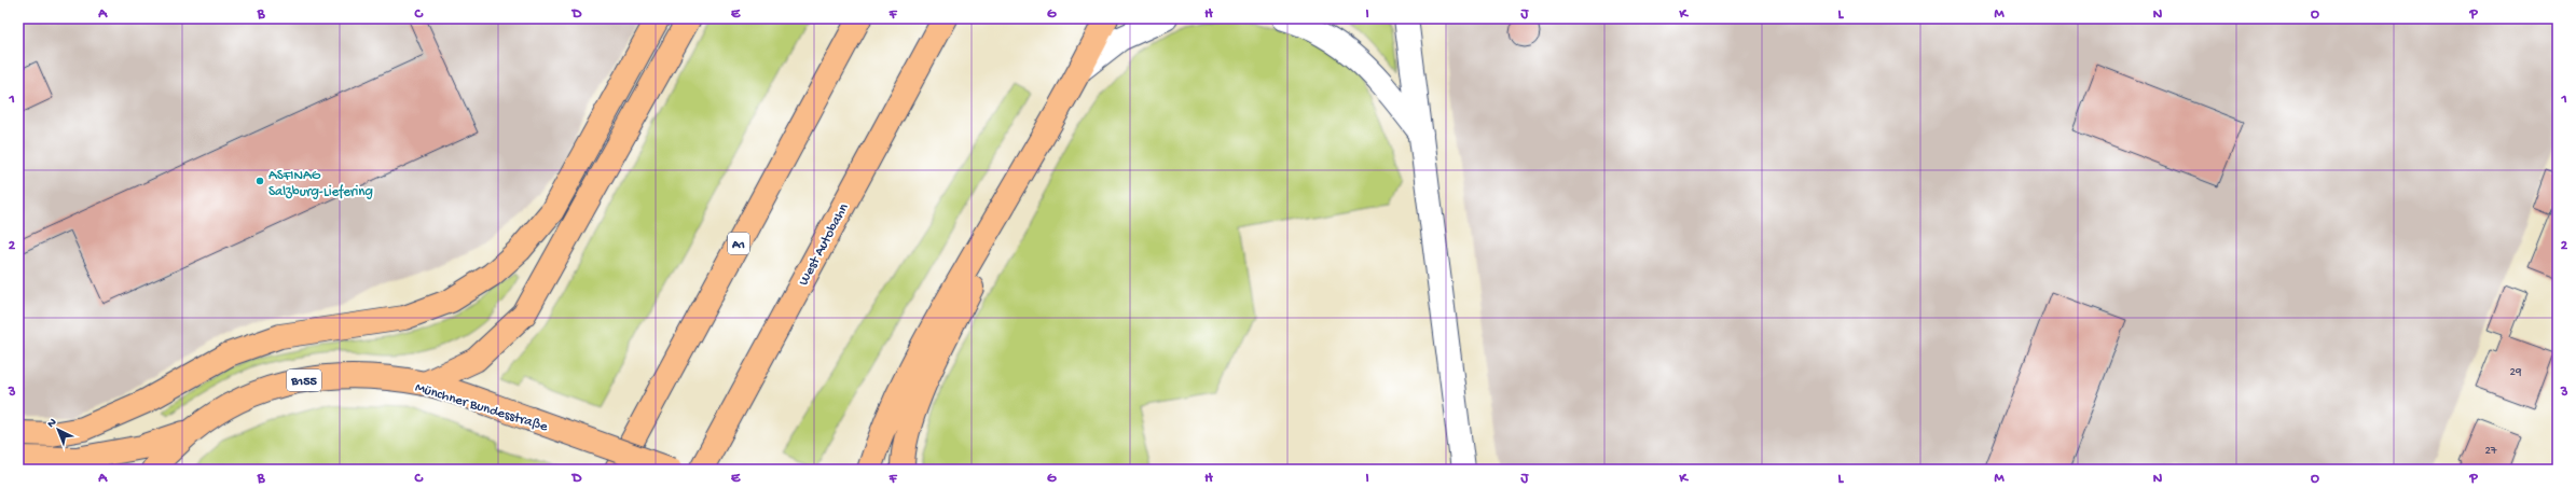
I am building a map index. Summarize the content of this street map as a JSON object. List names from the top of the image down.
{
  "streets": {
    "main road": [
      "A1",
      "West Autobahn",
      "B155",
      "Münchner Bundesstraße"
    ]
  },
  "places": ["ASFINAG Salzburg-Liefering"],
  "house_numbers": ["29", "27"],
  "north": "top left",
  "grid": {
    "columns": [
      "A",
      "B",
      "C",
      "D",
      "E",
      "F",
      "G",
      "H",
      "I",
      "J",
      "K",
      "L",
      "M",
      "N",
      "O",
      "P"
    ],
    "rows": ["1", "2", "3"]
  }
}
